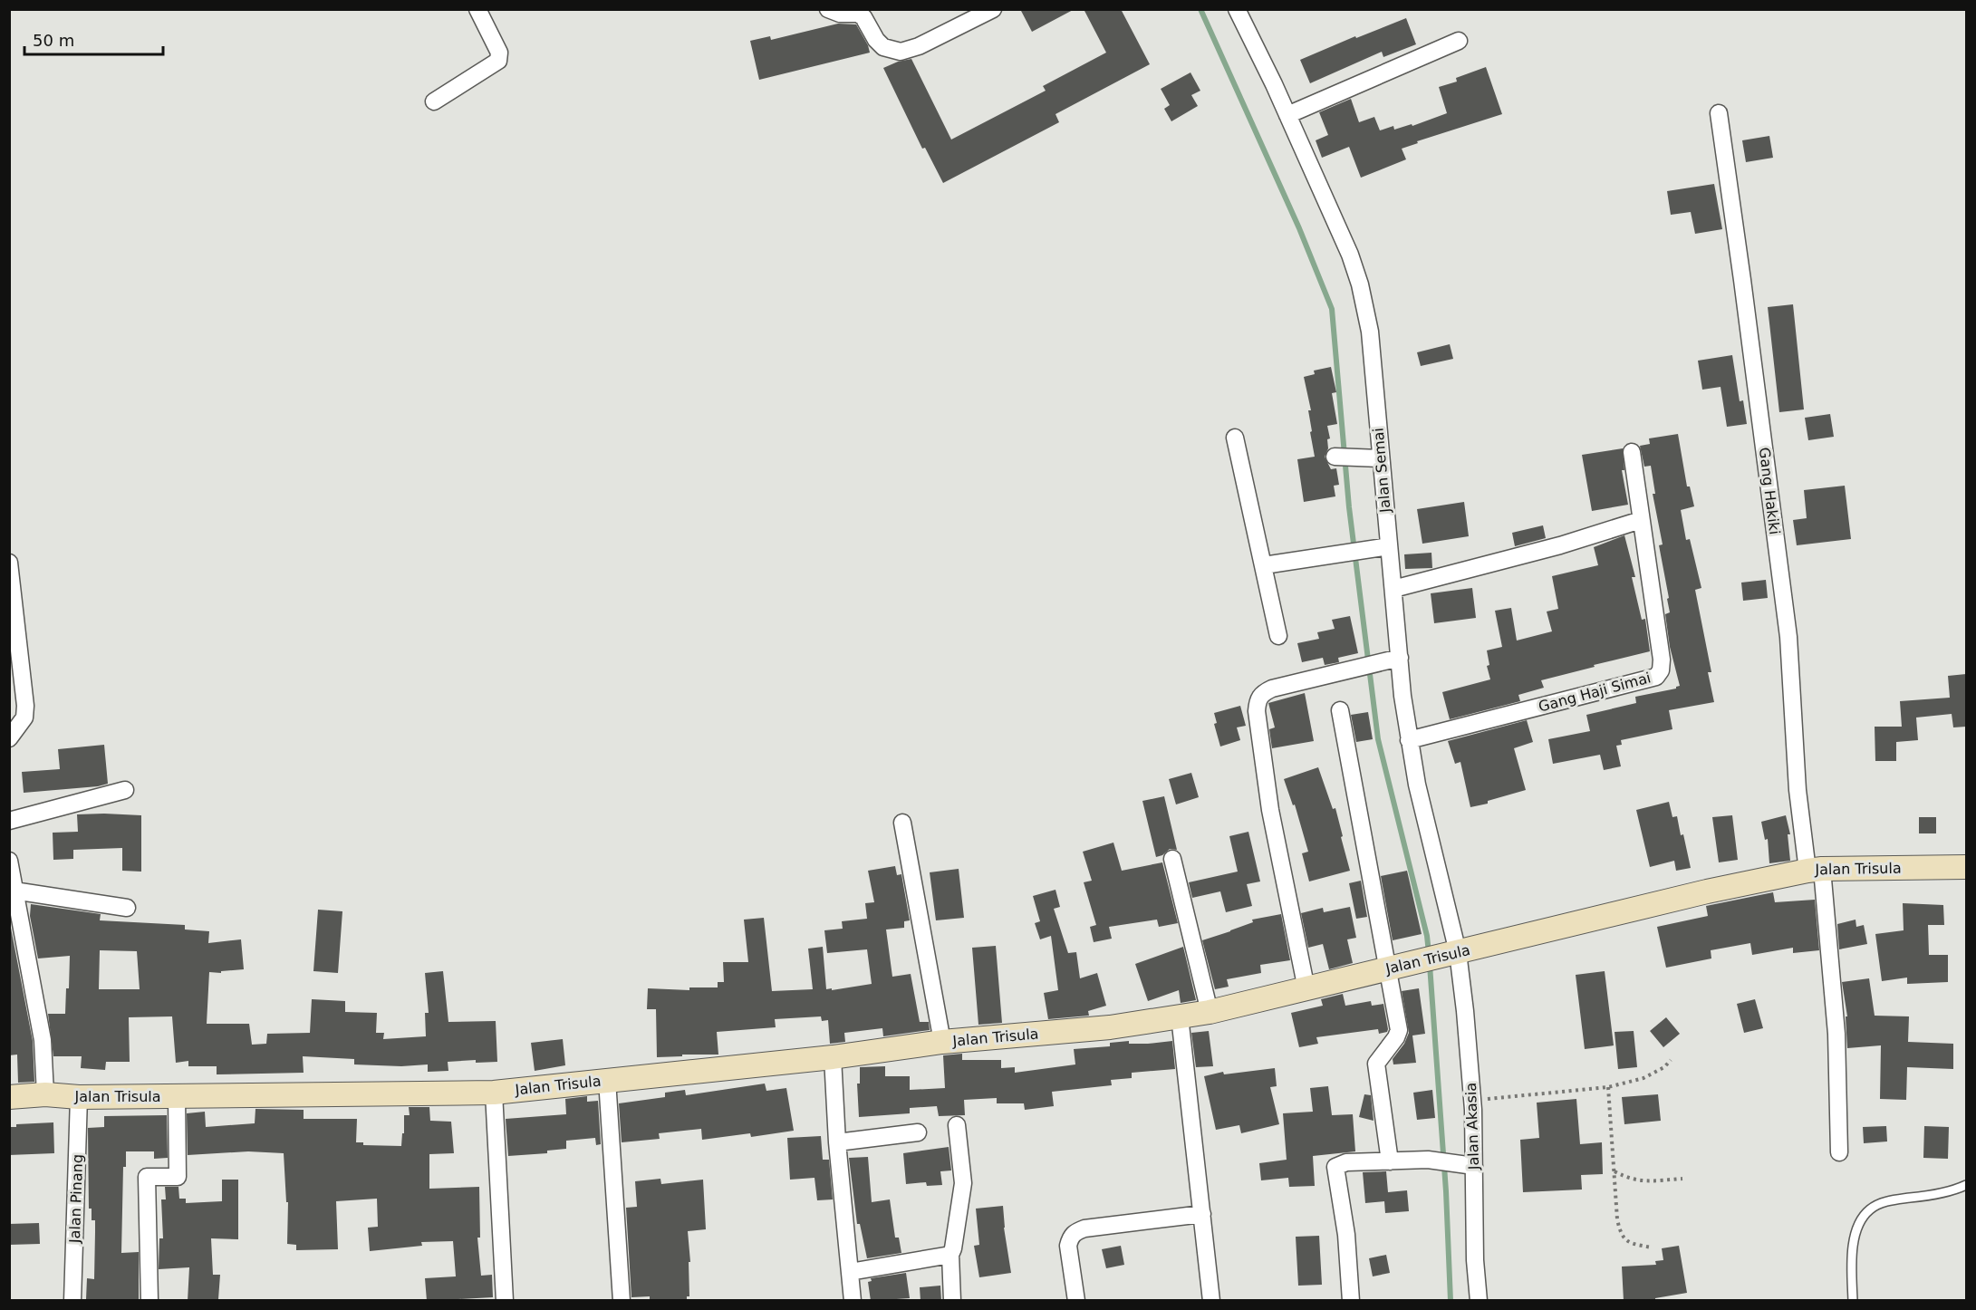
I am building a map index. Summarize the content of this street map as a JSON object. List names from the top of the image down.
{
  "streets": {
    "street": [
      "Jalan Semai",
      "Gang Hakiki",
      "Gang Haji Simai",
      "Jalan Trisula",
      "Jalan Akasia",
      "Jalan Pinang"
    ]
  },
  "crossings": [
    ["Jalan Semai", "Gang Haji Simai"],
    ["Jalan Semai", "Jalan Trisula"],
    ["Jalan Semai", "Jalan Akasia"],
    ["Gang Hakiki", "Jalan Trisula"],
    ["Jalan Trisula", "Jalan Akasia"],
    ["Jalan Trisula", "Jalan Pinang"]
  ],
  "scale_bar": "50 m"
}
